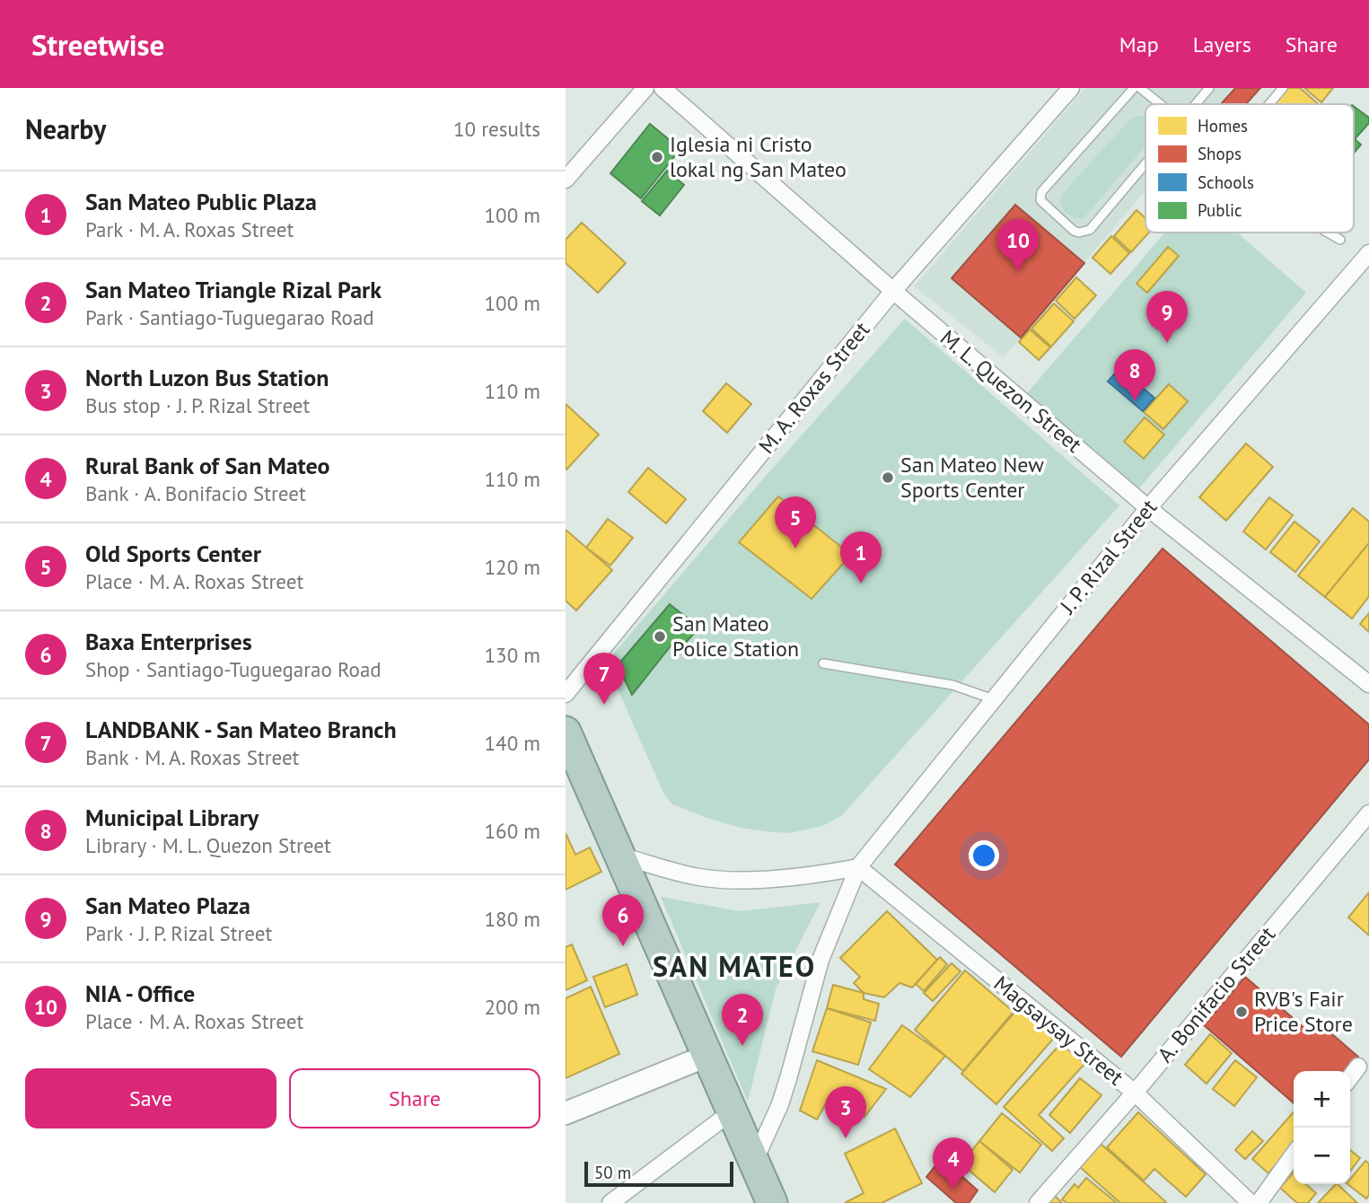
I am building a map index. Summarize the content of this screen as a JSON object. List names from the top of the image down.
{
  "streets": {
    "street": [
      "M. A. Roxas Street",
      "M. L. Quezon Street",
      "J. P. Rizal Street",
      "A. Bonifacio Street",
      "Magsaysay Street"
    ]
  },
  "crossings": [
    ["M. A. Roxas Street", "M. L. Quezon Street"],
    ["M. L. Quezon Street", "J. P. Rizal Street"],
    ["J. P. Rizal Street", "Magsaysay Street"],
    ["A. Bonifacio Street", "Magsaysay Street"]
  ],
  "districts": ["SAN MATEO"],
  "places": [
    "Iglesia ni Cristo lokal ng San Mateo",
    "San Mateo New Sports Center",
    "San Mateo Police Station",
    "RVB's Fair Price Store"
  ],
  "legend": [
    "Homes",
    "Shops",
    "Schools",
    "Public"
  ],
  "scale_bar": "50 m",
  "page": {
    "header": "Streetwise",
    "nav": ["Map", "Layers", "Share"],
    "heading": ["Nearby", "10 results"],
    "list": [
      {
        "mark": "1",
        "name": "San Mateo Public Plaza",
        "note": "Park · M. A. Roxas Street",
        "value": "100 m"
      },
      {
        "mark": "2",
        "name": "San Mateo Triangle Rizal Park",
        "note": "Park · Santiago-Tuguegarao Road",
        "value": "100 m"
      },
      {
        "mark": "3",
        "name": "North Luzon Bus Station",
        "note": "Bus stop · J. P. Rizal Street",
        "value": "110 m"
      },
      {
        "mark": "4",
        "name": "Rural Bank of San Mateo",
        "note": "Bank · A. Bonifacio Street",
        "value": "110 m"
      },
      {
        "mark": "5",
        "name": "Old Sports Center",
        "note": "Place · M. A. Roxas Street",
        "value": "120 m"
      },
      {
        "mark": "6",
        "name": "Baxa Enterprises",
        "note": "Shop · Santiago-Tuguegarao Road",
        "value": "130 m"
      },
      {
        "mark": "7",
        "name": "LANDBANK - San Mateo Branch",
        "note": "Bank · M. A. Roxas Street",
        "value": "140 m"
      },
      {
        "mark": "8",
        "name": "Municipal Library",
        "note": "Library · M. L. Quezon Street",
        "value": "160 m"
      },
      {
        "mark": "9",
        "name": "San Mateo Plaza",
        "note": "Park · J. P. Rizal Street",
        "value": "180 m"
      },
      {
        "mark": "10",
        "name": "NIA - Office",
        "note": "Place · M. A. Roxas Street",
        "value": "200 m"
      }
    ],
    "pins": [
      "10",
      "9",
      "8",
      "5",
      "1",
      "7",
      "6",
      "2",
      "3",
      "4"
    ],
    "buttons": ["Save", "Share"],
    "map_buttons": ["+", "−"],
    "scale": "50 m"
  }
}
